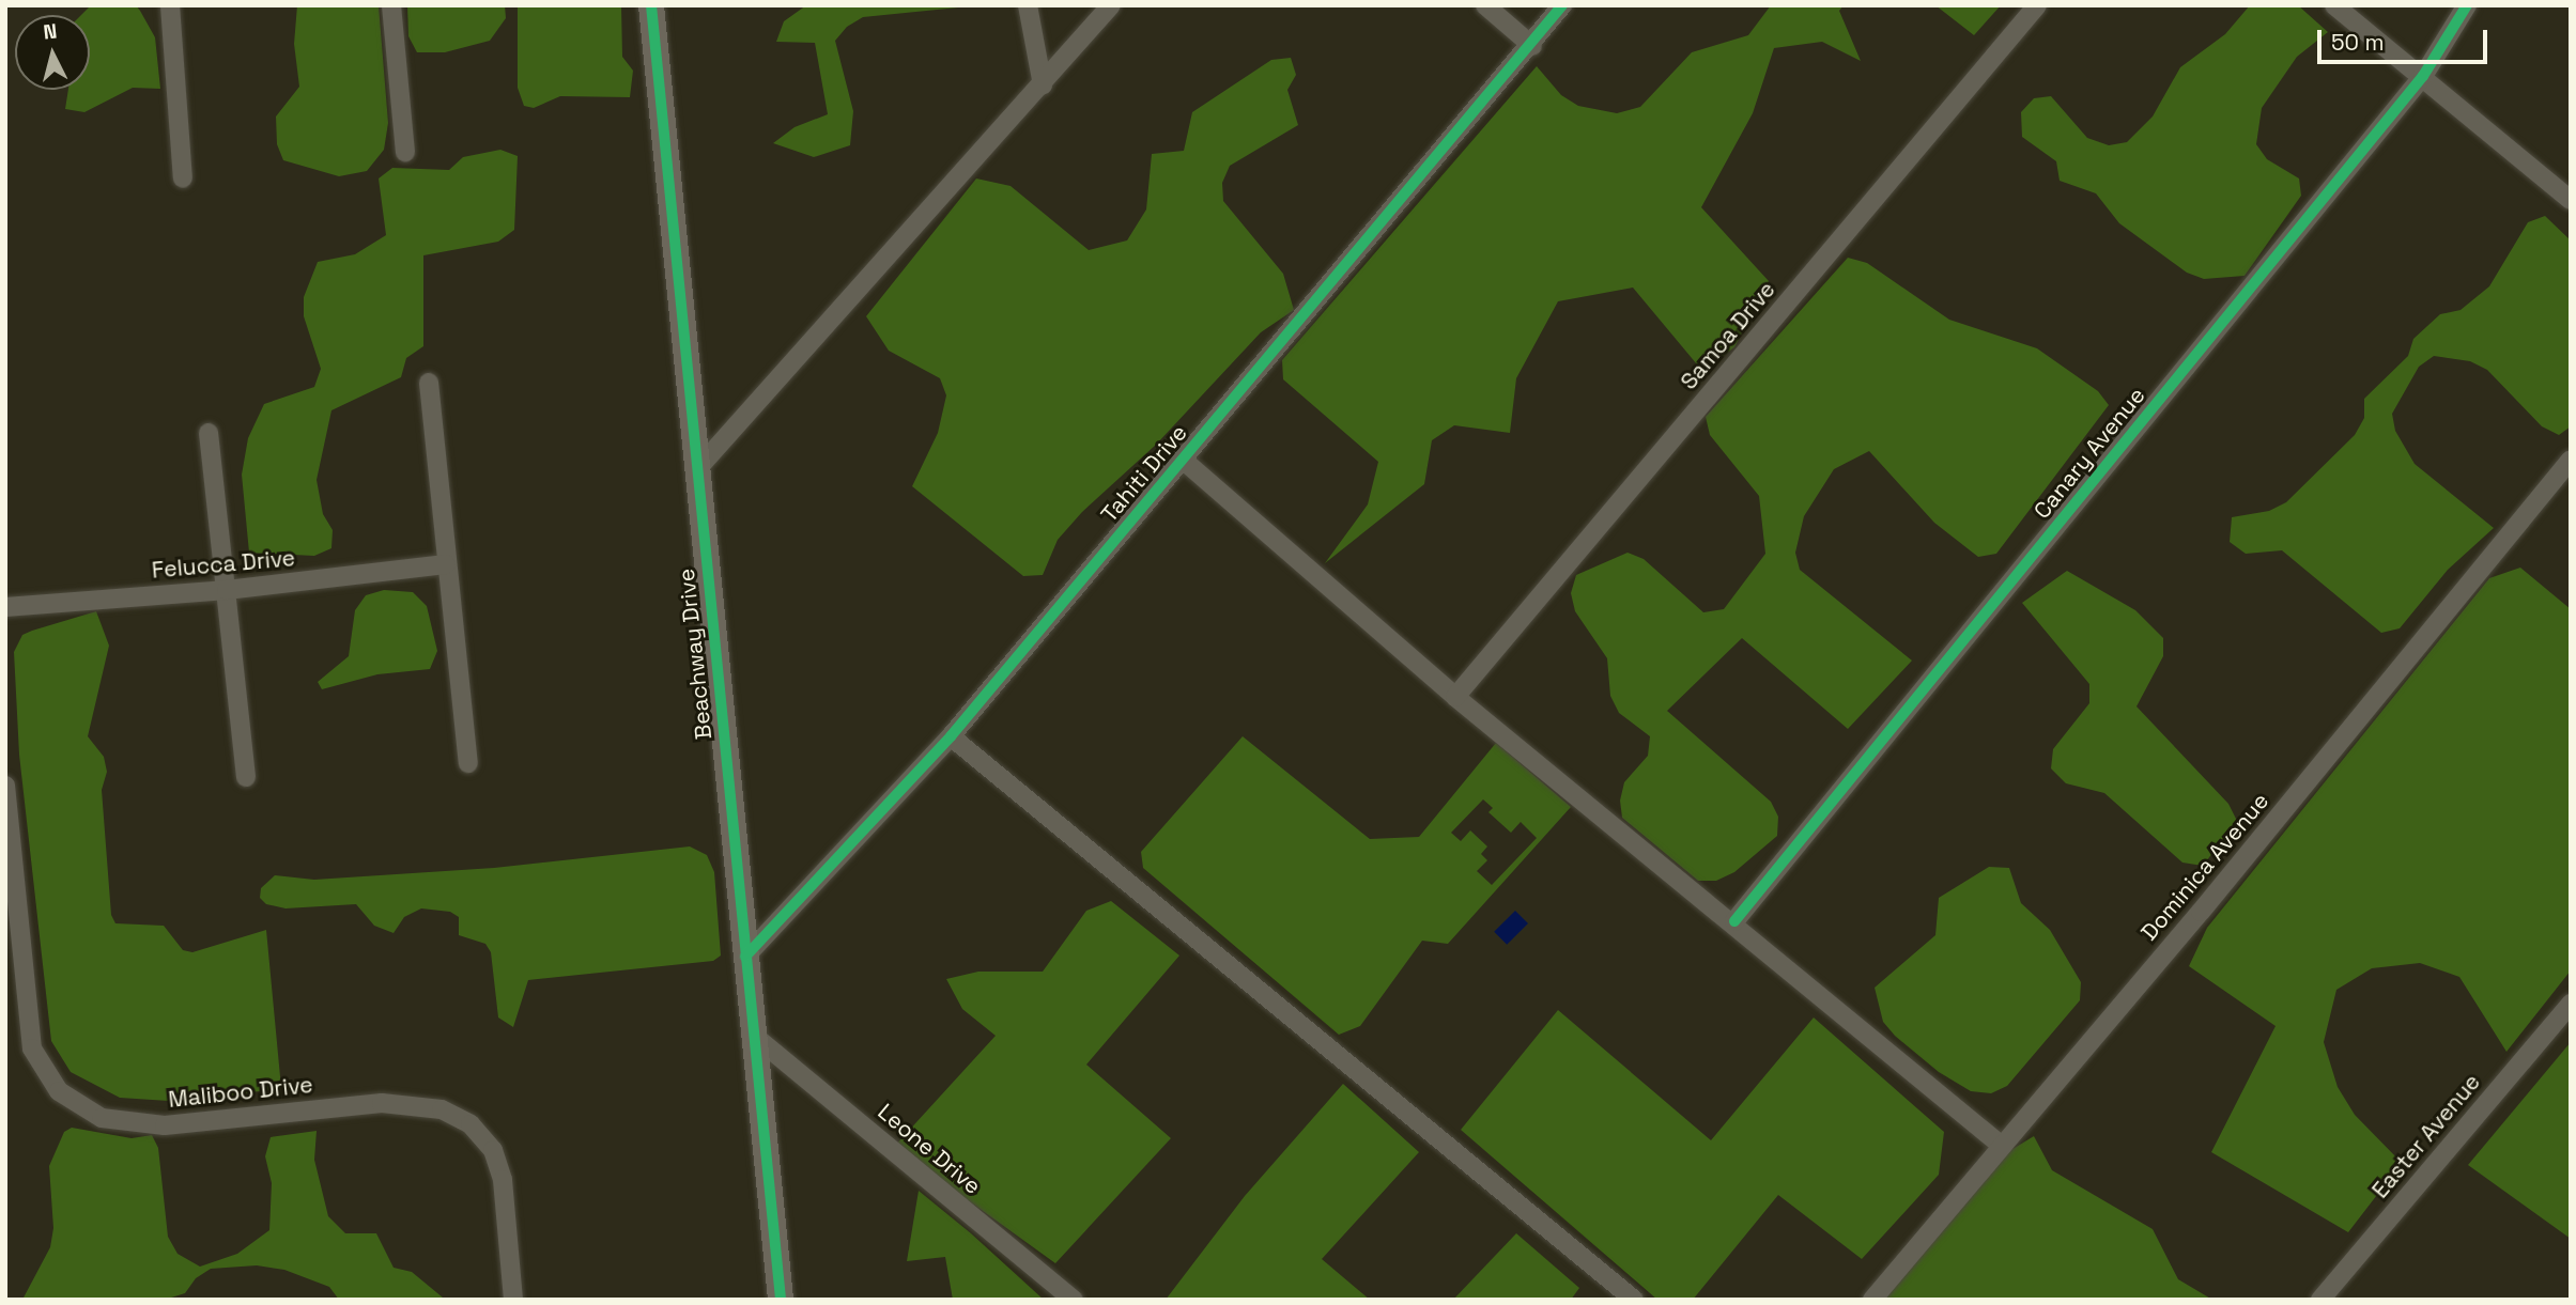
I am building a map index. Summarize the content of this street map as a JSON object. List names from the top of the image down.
{
  "streets": {
    "street": [
      "Samoa Drive",
      "Canary Avenue",
      "Tahiti Drive",
      "Felucca Drive",
      "Beachway Drive",
      "Dominica Avenue",
      "Maliboo Drive",
      "Easter Avenue",
      "Leone Drive"
    ]
  },
  "crossings": [
    ["Tahiti Drive", "Beachway Drive"],
    ["Beachway Drive", "Leone Drive"]
  ],
  "scale_bar": "50 m",
  "north": "top"
}
